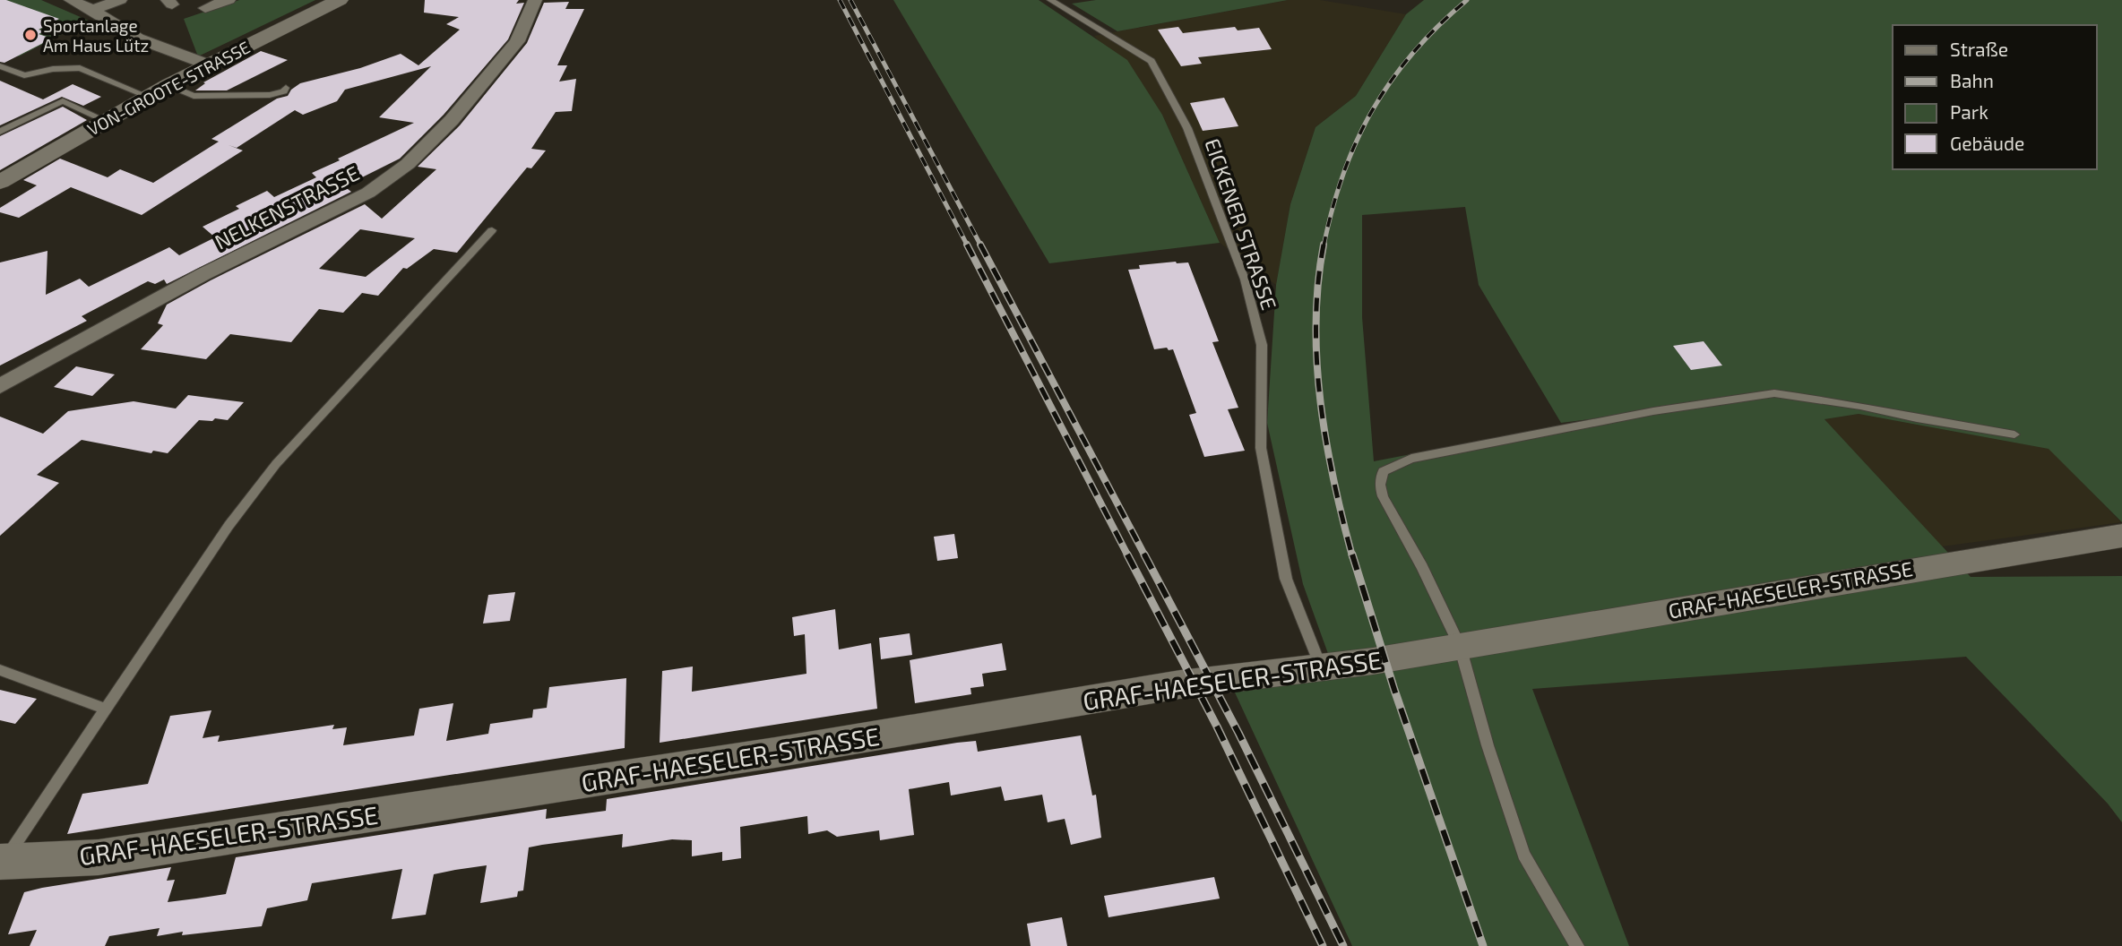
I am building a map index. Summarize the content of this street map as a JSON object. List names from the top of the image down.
{
  "streets": {
    "street": ["VON-GROOTE-STRASSE", "NELKENSTRASSE", "GRAF-HAESELER-STRASSE"],
    "lane": ["EICKENER STRASSE"]
  },
  "crossings": [
    ["EICKENER STRASSE", "GRAF-HAESELER-STRASSE"]
  ],
  "places": ["Sportanlage Am Haus Lütz"],
  "legend": [
    "Straße",
    "Bahn",
    "Park",
    "Gebäude"
  ]
}
